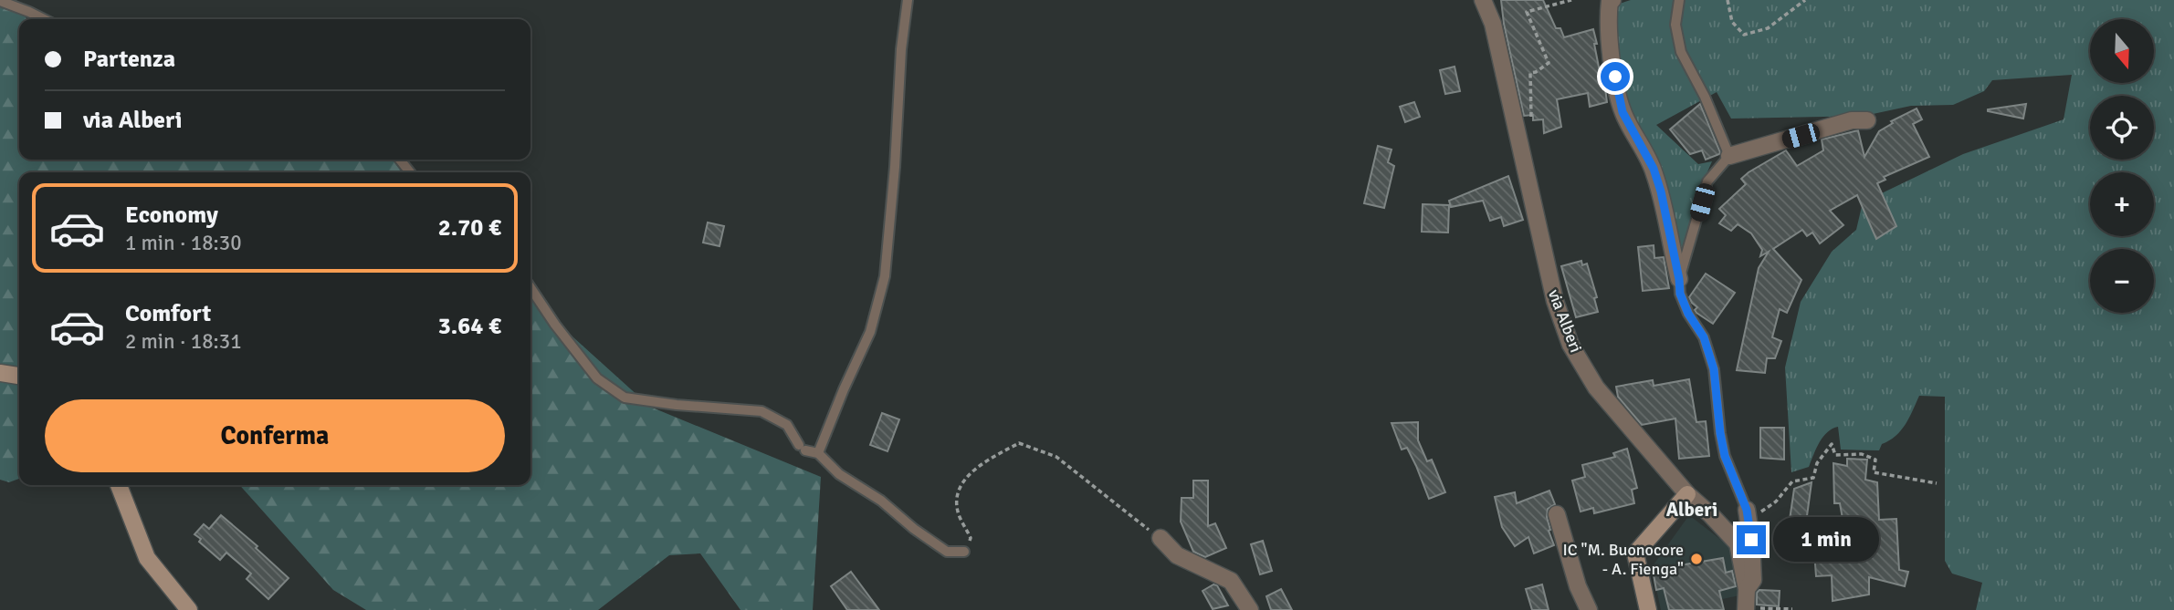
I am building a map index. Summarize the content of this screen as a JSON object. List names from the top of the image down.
{
  "streets": {
    "street": ["via Alberi"]
  },
  "districts": ["Alberi"],
  "places": ["IC \"M. Buonocore - A. Fienga\""],
  "north": "bottom",
  "page": {
    "map_buttons": ["+", "−"],
    "banner": ["Partenza", "via Alberi"],
    "list": [
      {
        "name": "Economy",
        "note": "1 min · 18:30",
        "value": "2.70 €"
      },
      {
        "name": "Comfort",
        "note": "2 min · 18:31",
        "value": "3.64 €"
      }
    ],
    "buttons": "Conferma",
    "bubble": "1 min"
  }
}
